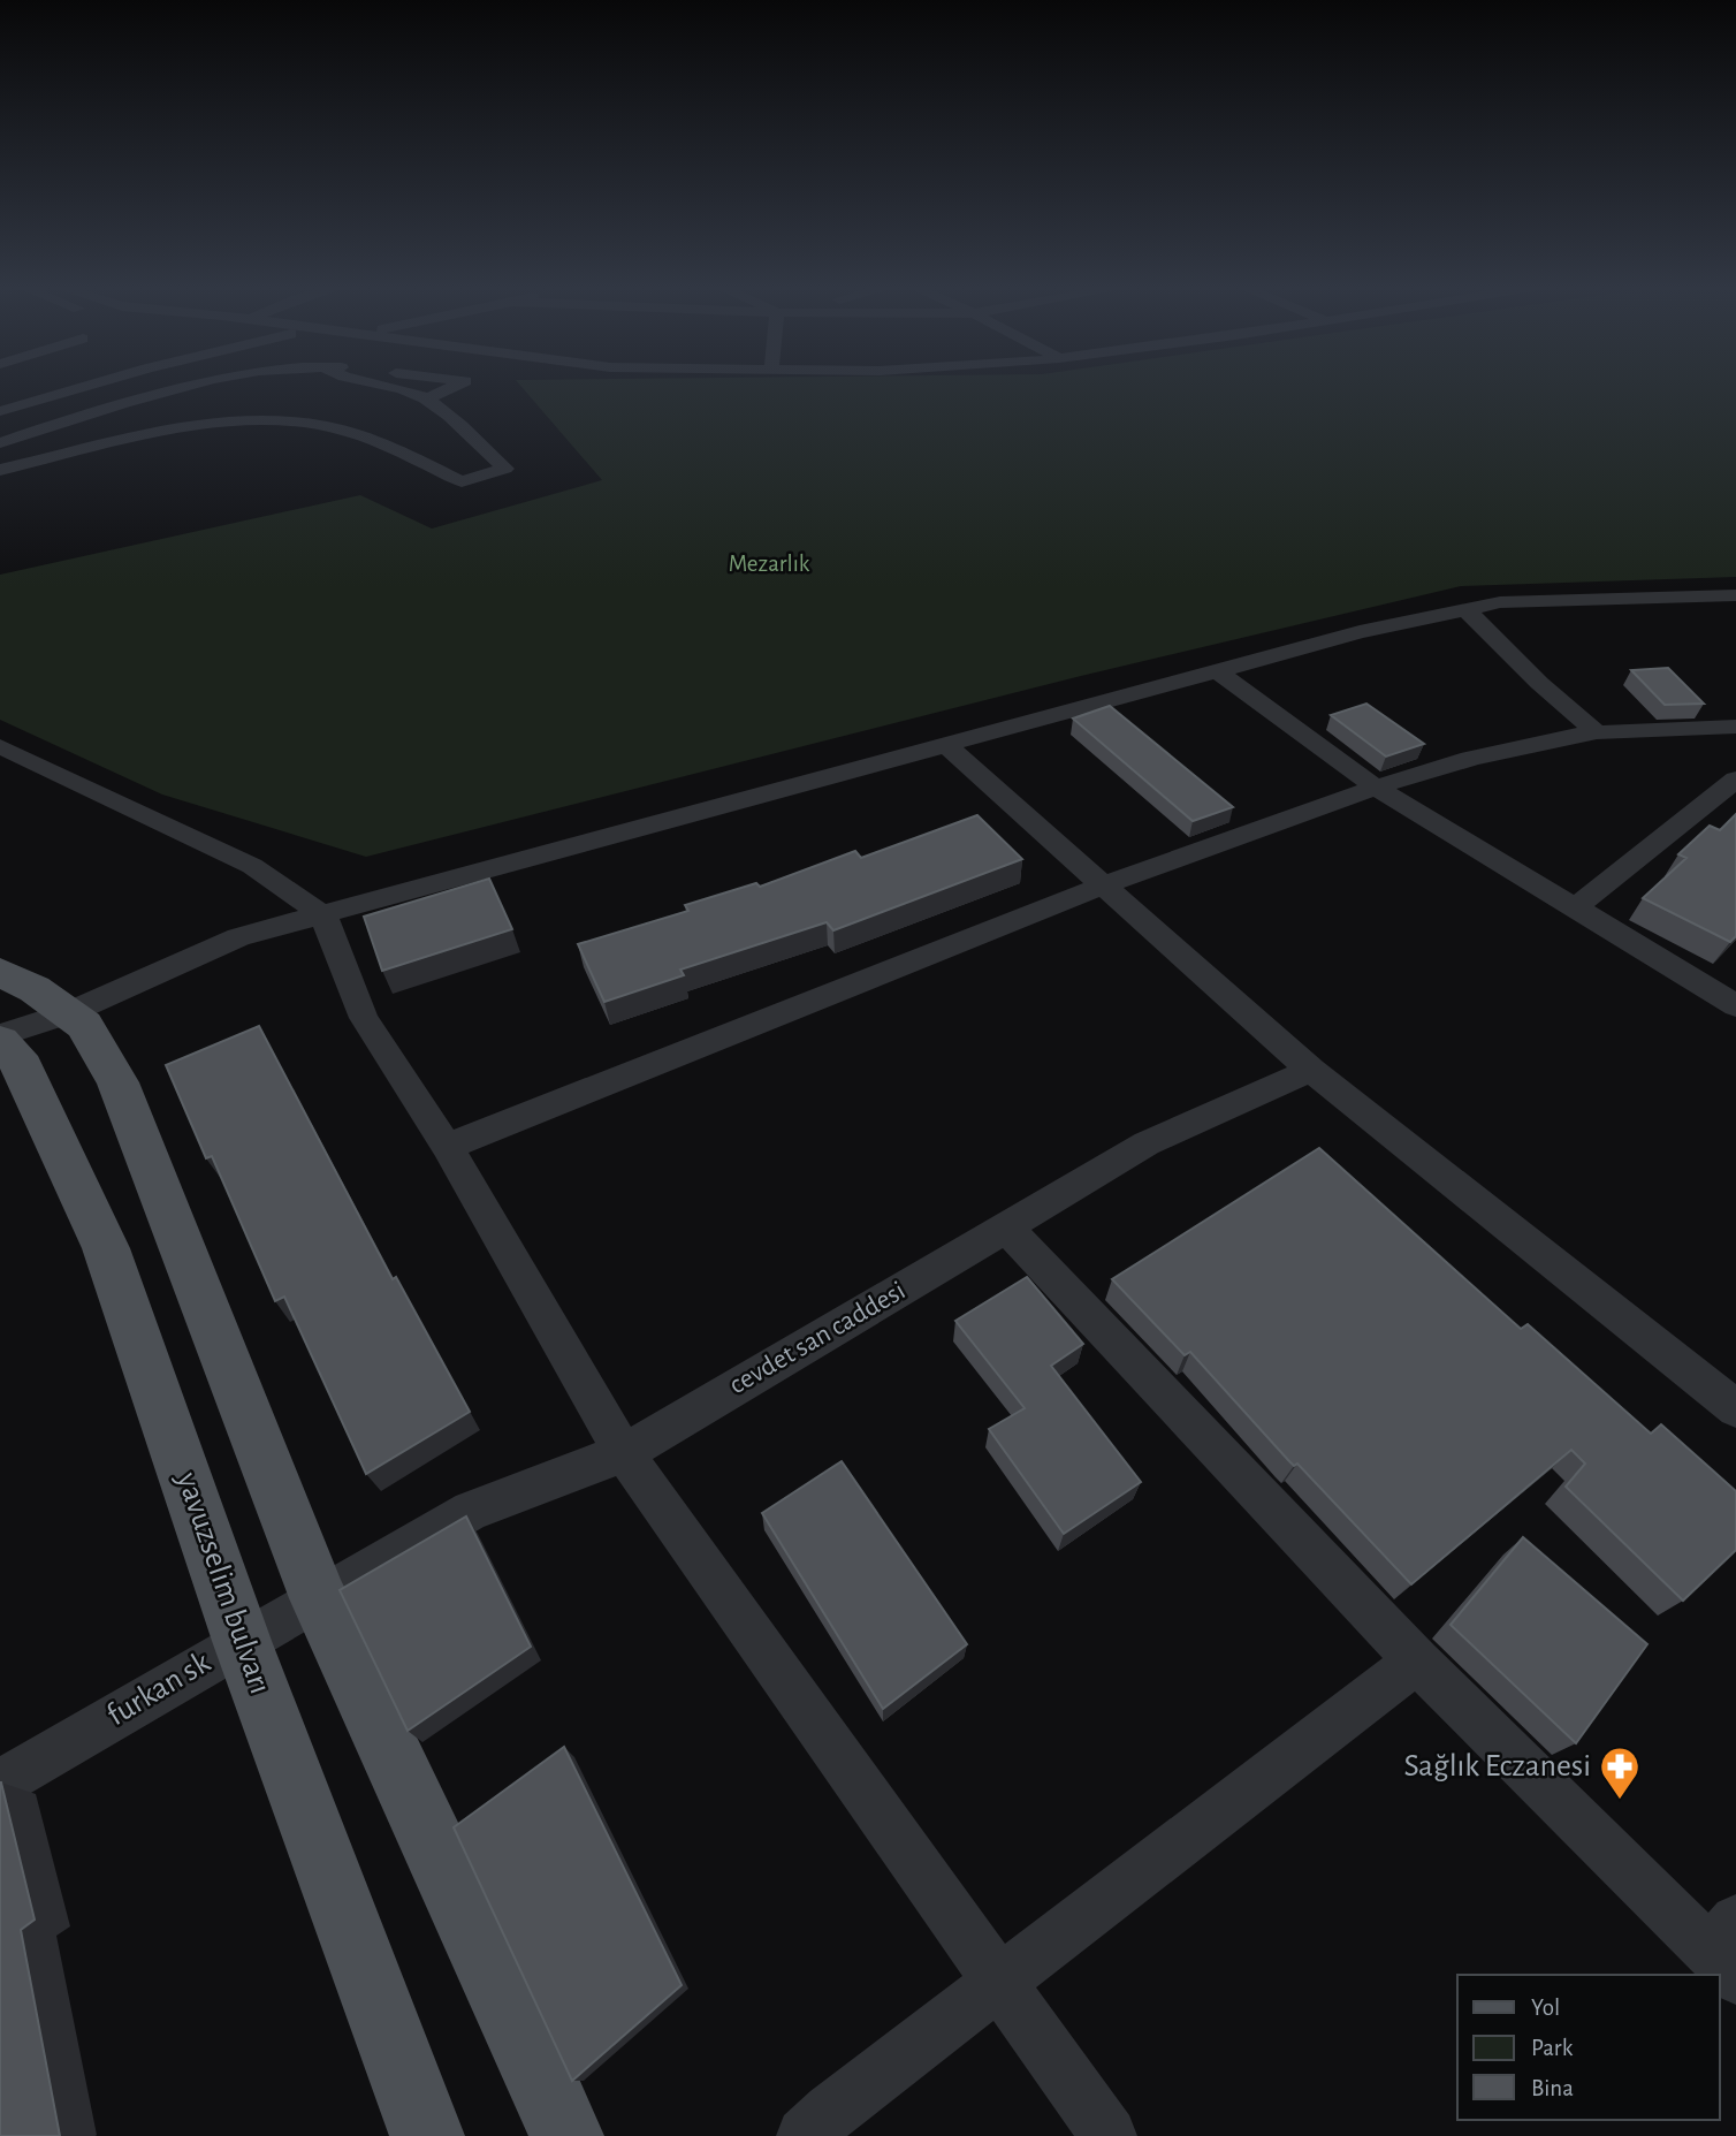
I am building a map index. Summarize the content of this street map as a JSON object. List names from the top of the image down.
{
  "streets": {
    "main road": ["yavuzselim bulvarı"],
    "street": ["cevdet san caddesi", "furkan sk"]
  },
  "crossings": [
    ["cevdet san caddesi", "furkan sk"],
    ["yavuzselim bulvarı", "furkan sk"]
  ],
  "parks": ["Mezarlık"],
  "places": {
    "pharmacy": ["Sağlık Eczanesi"]
  },
  "legend": ["Yol", "Park", "Bina"]
}
